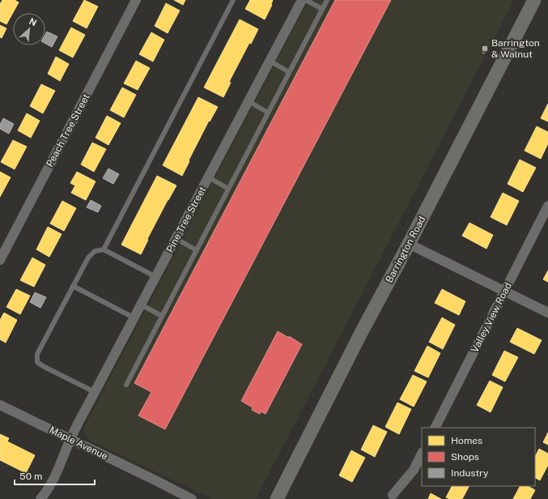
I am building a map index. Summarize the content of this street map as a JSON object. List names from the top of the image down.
{
  "streets": {
    "main road": ["Barrington Road"],
    "street": [
      "Peach Tree Street",
      "Pine Tree Street",
      "Valley View Road",
      "Maple Avenue"
    ]
  },
  "crossings": [
    ["Pine Tree Street", "Maple Avenue"]
  ],
  "places": {
    "transit": ["Barrington & Walnut"]
  },
  "legend": ["Homes", "Shops", "Industry"],
  "scale_bar": "50 m",
  "north": "top right"
}
